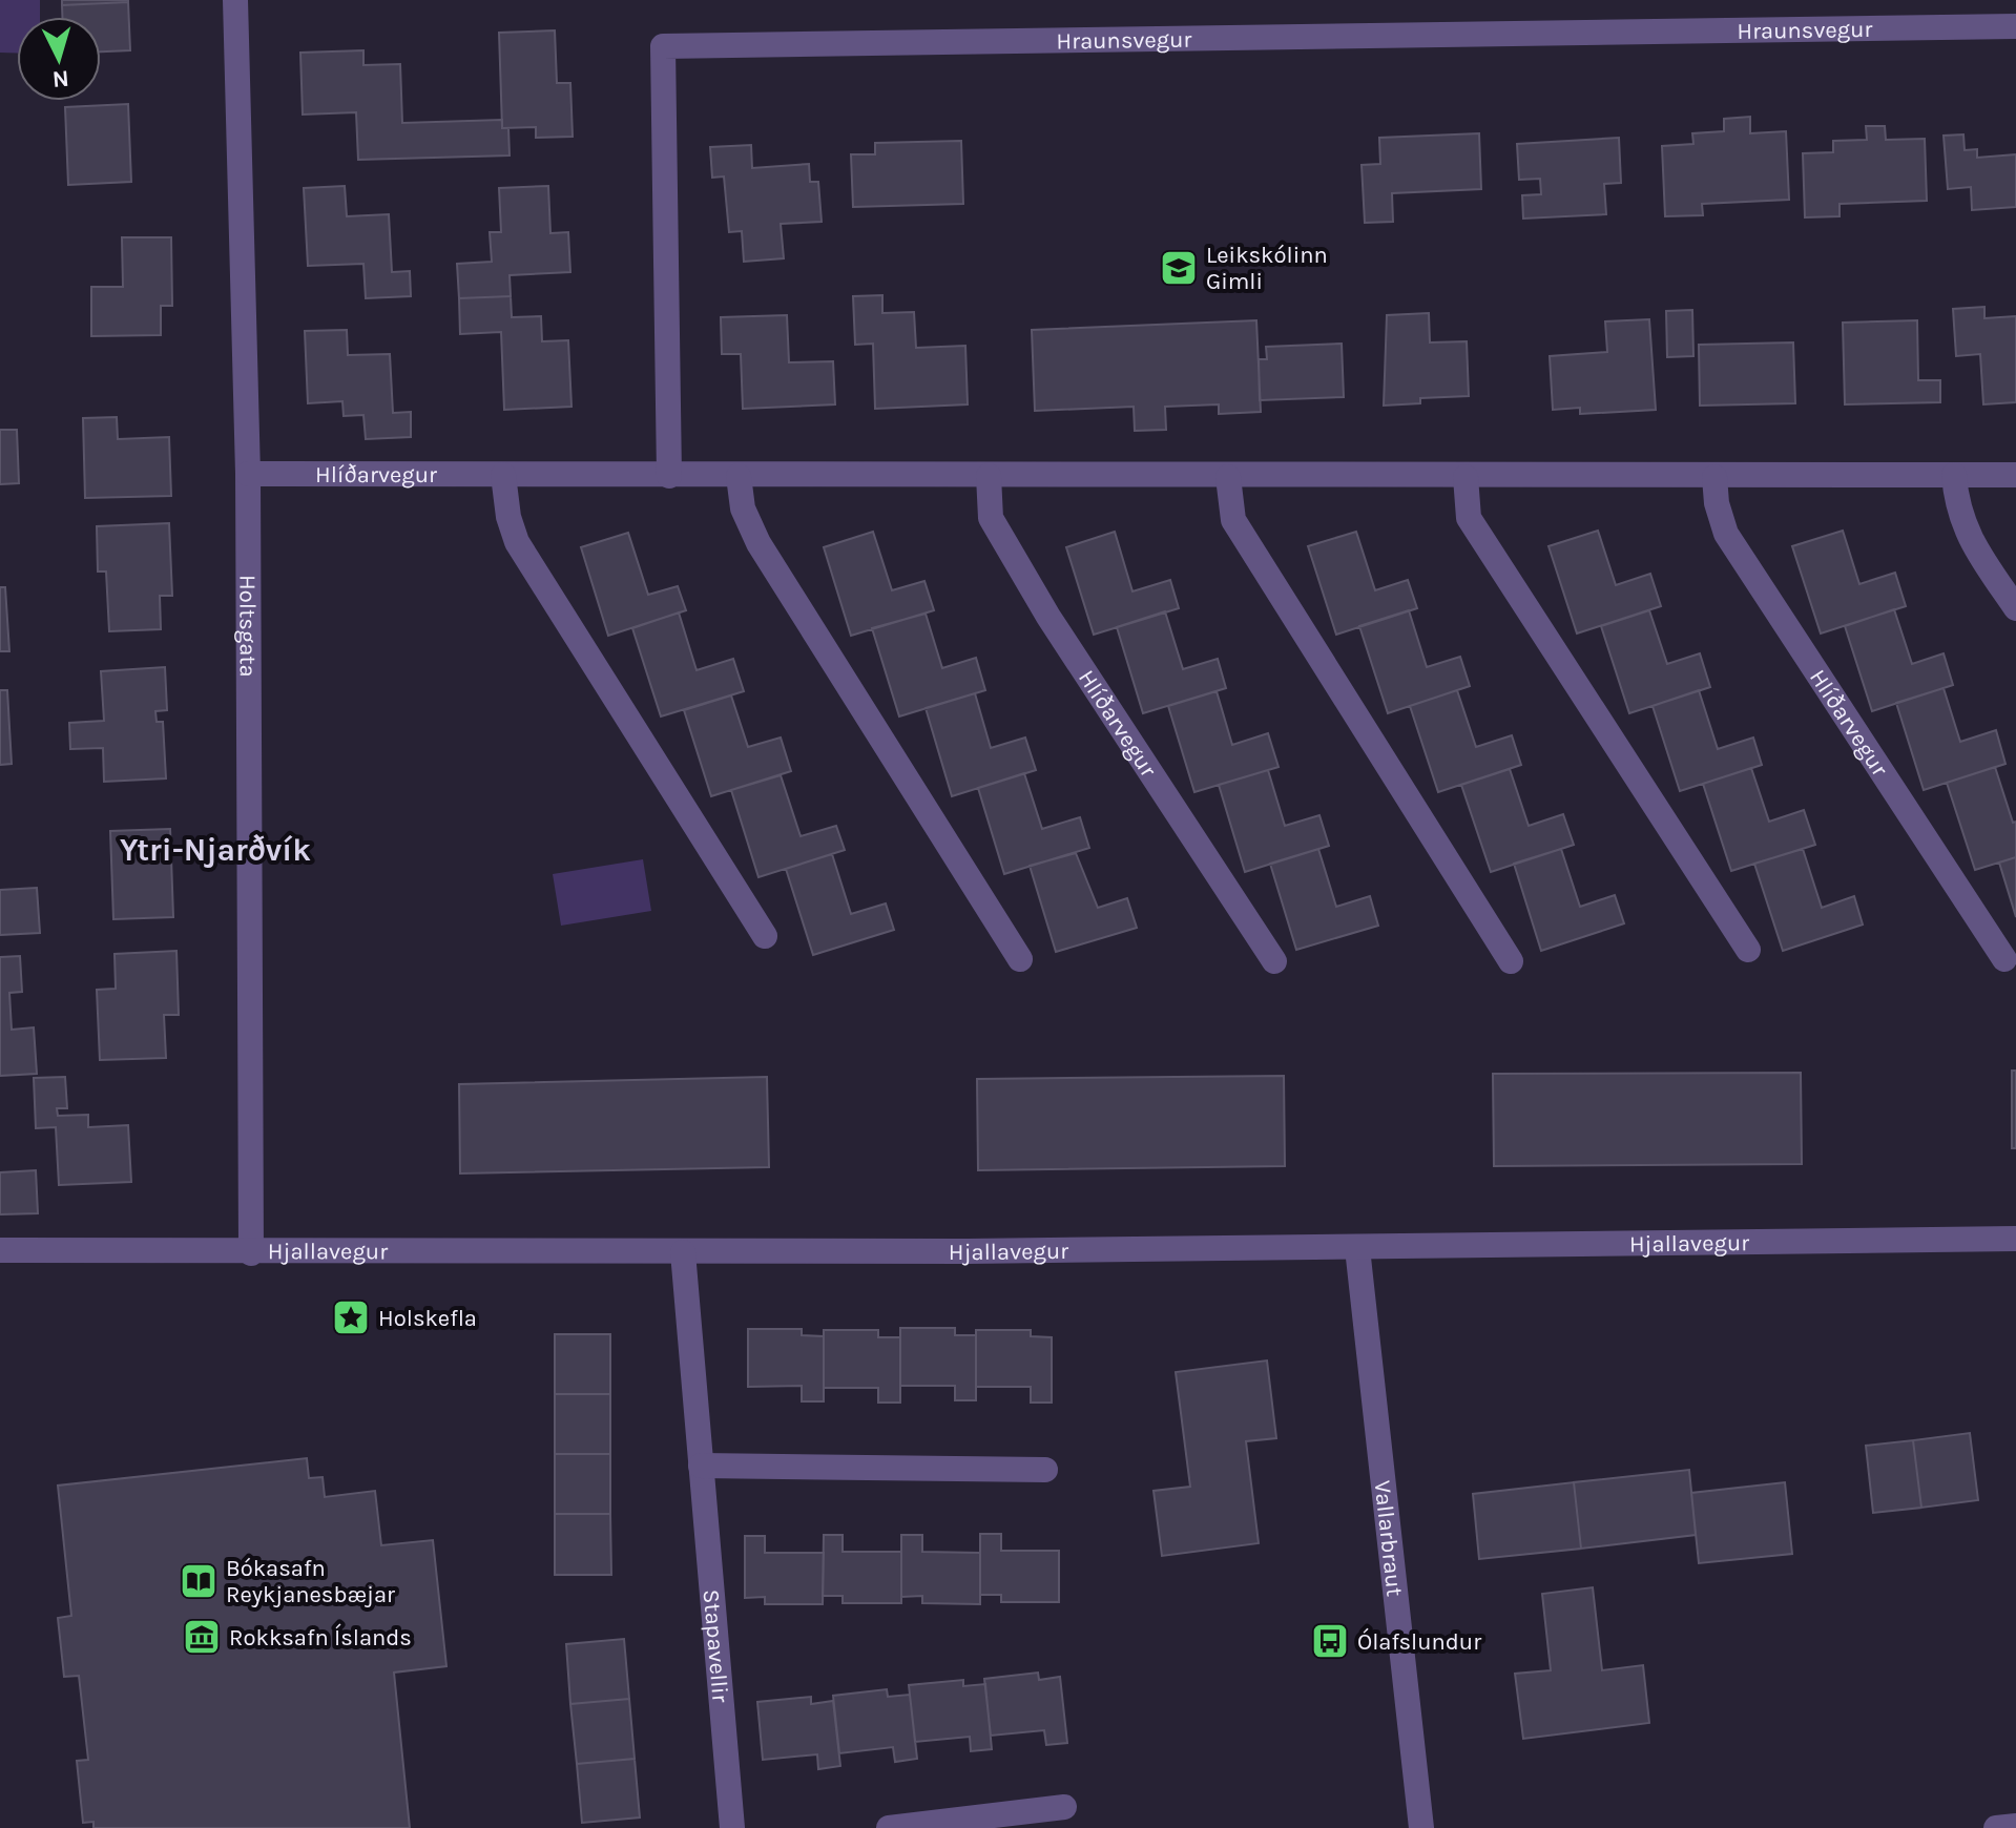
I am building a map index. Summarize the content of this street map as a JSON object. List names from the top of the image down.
{
  "streets": {
    "street": [
      "Hraunsvegur",
      "Hlíðarvegur",
      "Holtsgata",
      "Hjallavegur",
      "Vallarbraut",
      "Stapavellir"
    ]
  },
  "crossings": [
    ["Hraunsvegur", "Hlíðarvegur"],
    ["Hlíðarvegur", "Holtsgata"],
    ["Holtsgata", "Hjallavegur"],
    ["Hjallavegur", "Vallarbraut"],
    ["Hjallavegur", "Stapavellir"]
  ],
  "districts": ["Ytri-Njarðvík"],
  "places": {
    "school or university": ["Leikskólinn Gimli"],
    "place": ["Holskefla"],
    "library": ["Bókasafn Reykjanesbæjar"],
    "museum": ["Rokksafn Íslands"],
    "bus stop": ["Ólafslundur"]
  },
  "north": "bottom"
}
